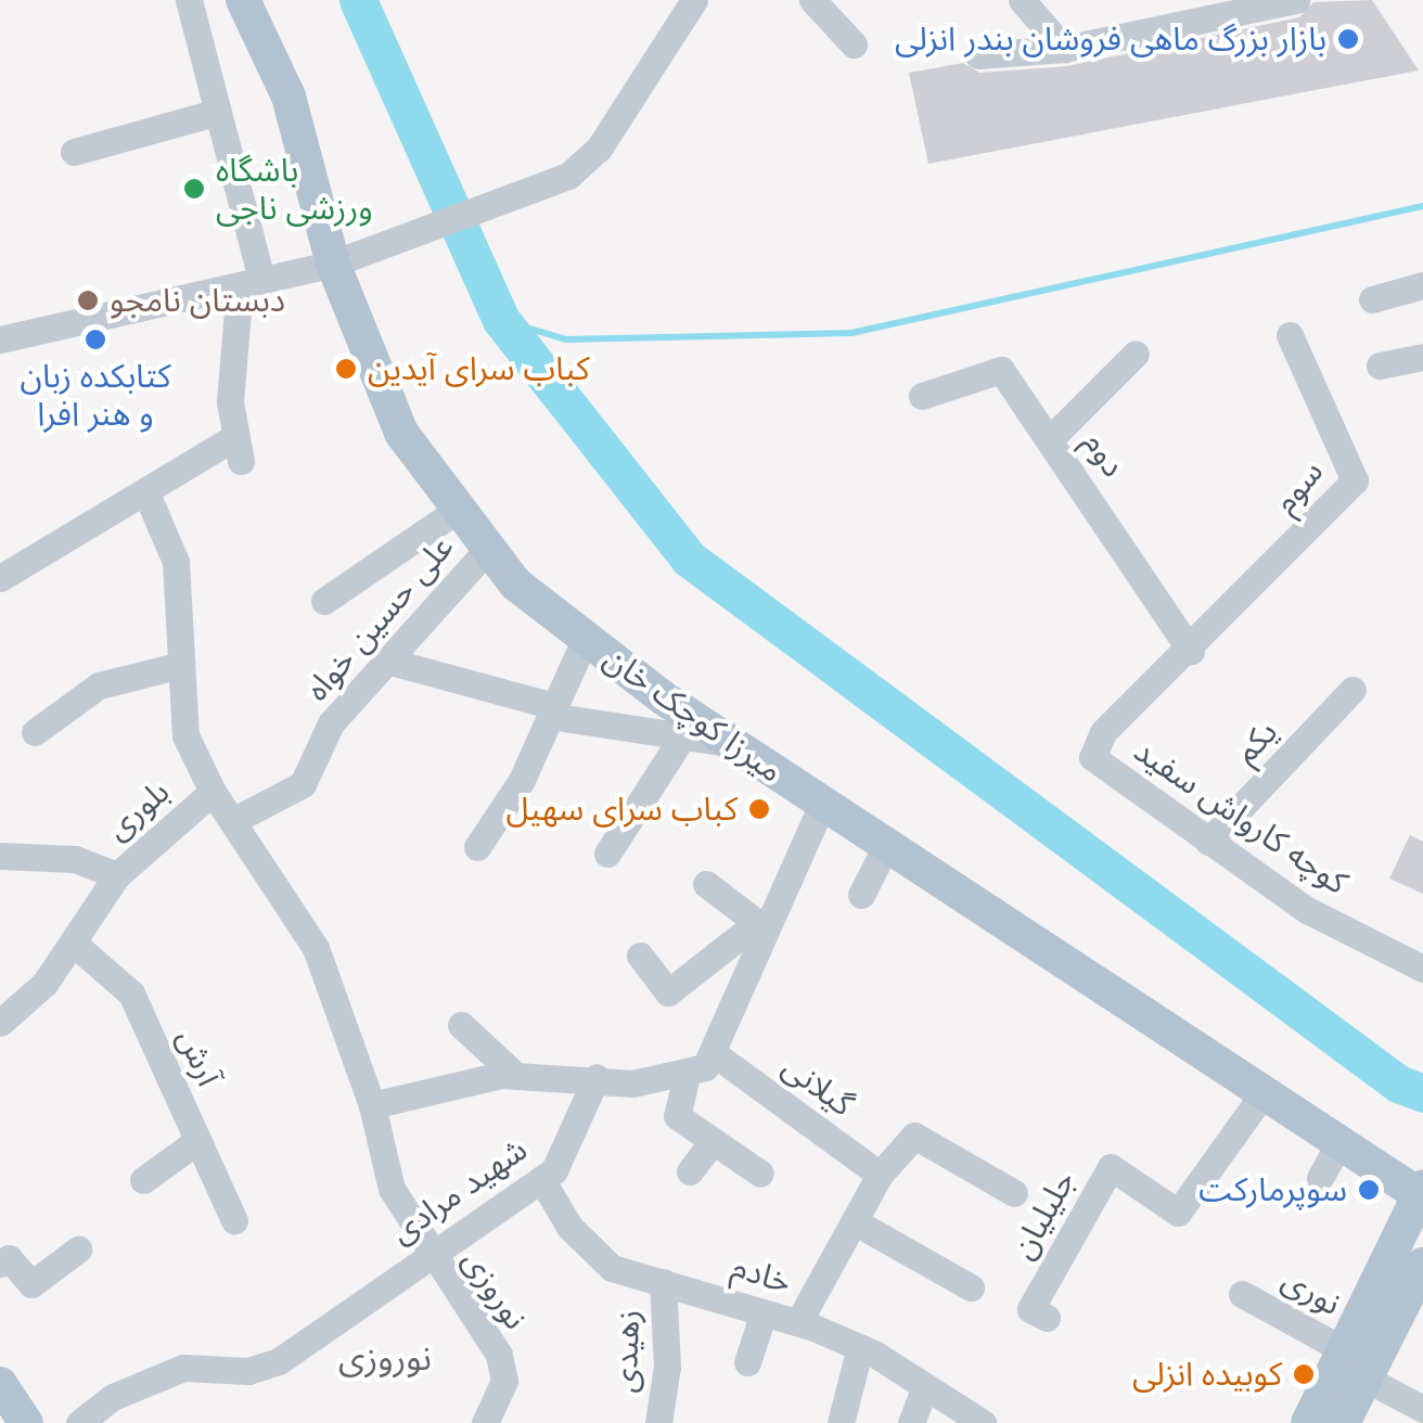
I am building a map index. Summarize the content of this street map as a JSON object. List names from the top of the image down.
{
  "streets": {
    "main road": ["میرزا کوچک خان"],
    "street": [
      "دوم",
      "سوم",
      "علی حسین خواه",
      "یکم",
      "بلوری",
      "کوچه کارواش سفید",
      "آرش",
      "گیلانی",
      "شهید مرادی",
      "جلیلیان",
      "خادم",
      "نوروزی",
      "نوری",
      "زهیدی"
    ]
  },
  "crossings": [
    ["دوم", "سوم"],
    ["دوم", "کوچه کارواش سفید"],
    ["سوم", "کوچه کارواش سفید"],
    ["علی حسین خواه", "میرزا کوچک خان"],
    ["علی حسین خواه", "نوروزی"],
    ["میرزا کوچک خان", "جلیلیان"],
    ["یکم", "کوچه کارواش سفید"],
    ["بلوری", "آرش"],
    ["بلوری", "نوروزی"],
    ["شهید مرادی", "خادم"],
    ["شهید مرادی", "نوروزی"],
    ["خادم", "زهیدی"]
  ],
  "districts": ["نوروزی"],
  "places": [
    "بازار بزرگ ماهی فروشان بندر انزلی",
    "باشگاه ورزشی ناجی",
    "دبستان نامجو",
    "کتابکده زبان و هنر افرا",
    "کباب سرای آیدین",
    "کباب سرای سهیل",
    "سوپرمارکت",
    "کوبیده انزلی"
  ]
}
